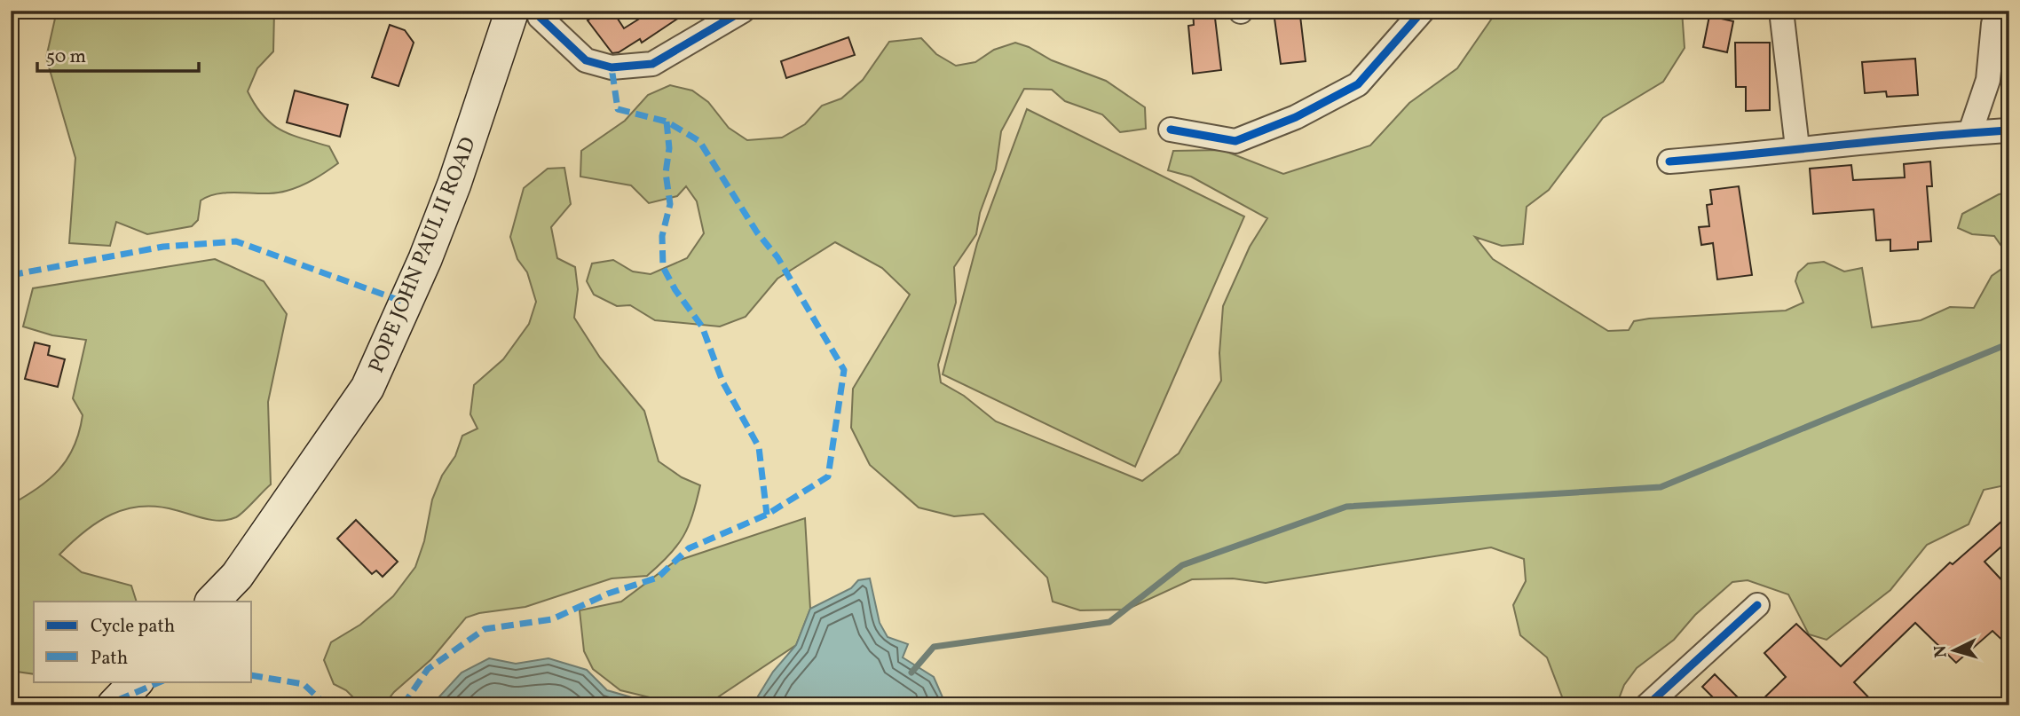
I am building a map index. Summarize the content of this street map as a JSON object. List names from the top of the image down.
{
  "streets": {
    "main road": ["POPE JOHN PAUL II ROAD"]
  },
  "legend": ["Cycle path", "Path"],
  "scale_bar": "50 m",
  "north": "left"
}
